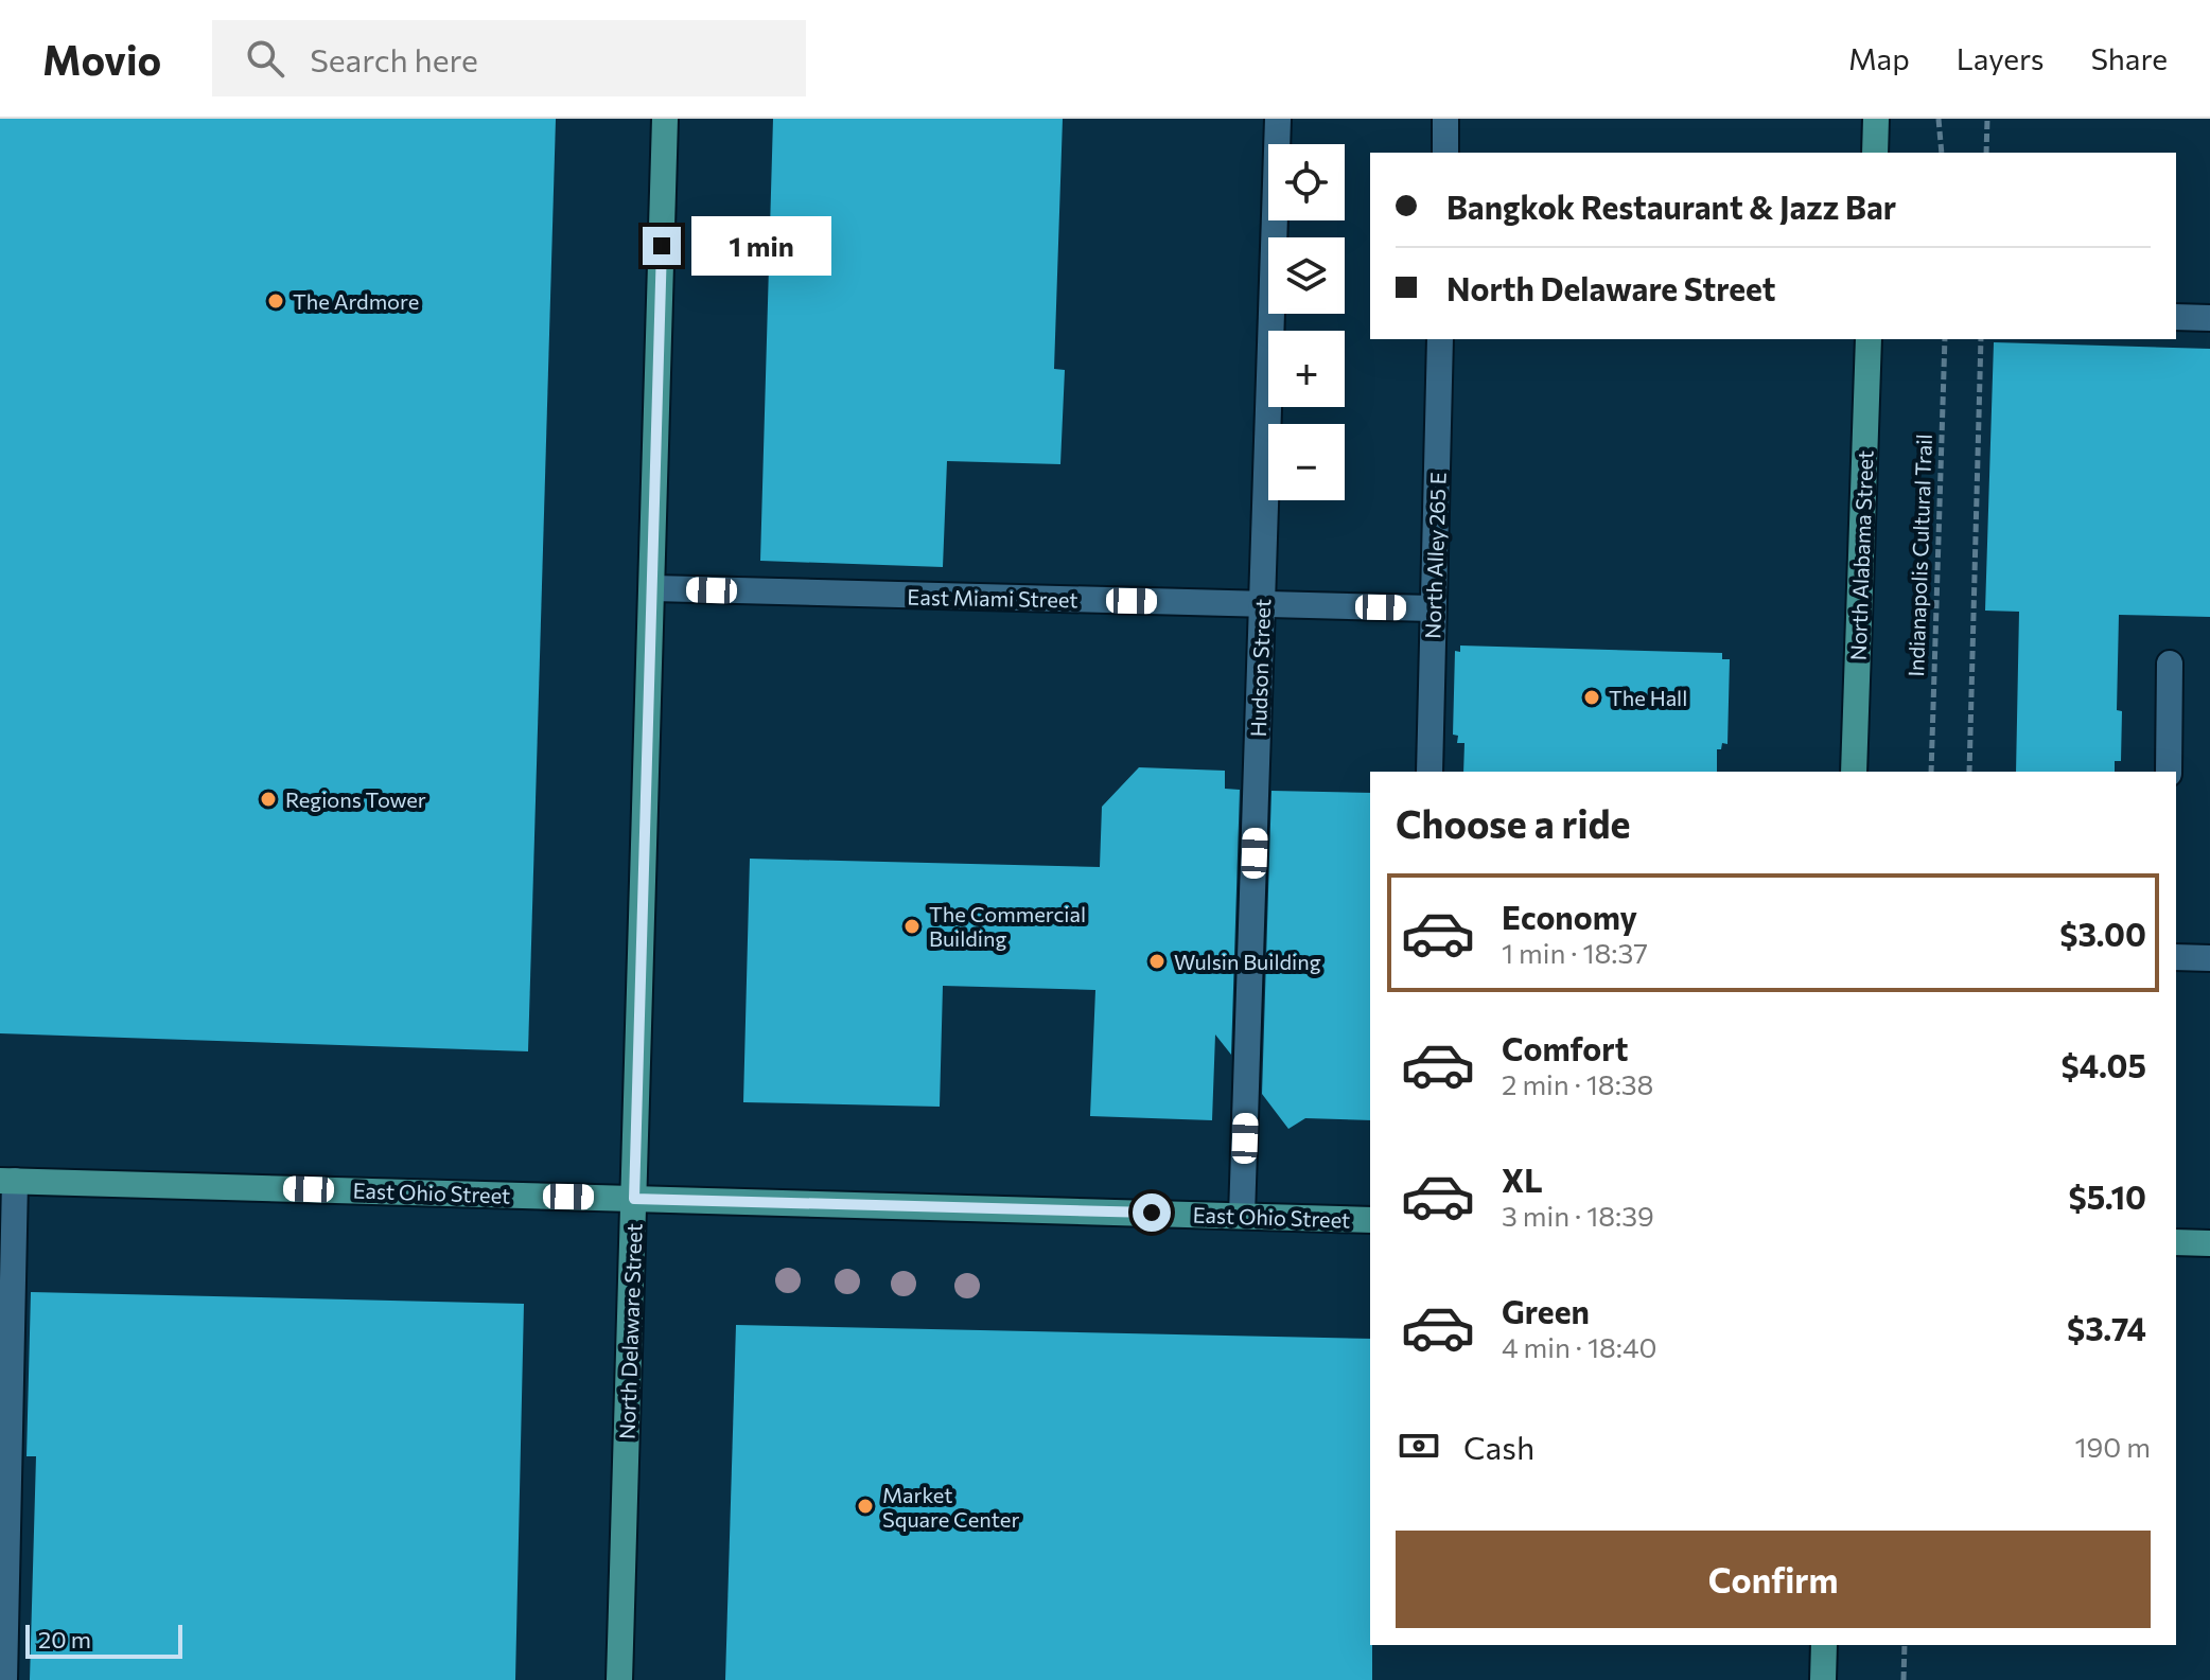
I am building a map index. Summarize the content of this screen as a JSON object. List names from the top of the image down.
{
  "streets": {
    "main road": ["North Alabama Street", "East Ohio Street", "North Delaware Street"],
    "street": ["North Alley 265 E", "East Miami Street", "Hudson Street"],
    "path": ["Indianapolis Cultural Trail"]
  },
  "crossings": [
    ["North Alley 265 E", "East Miami Street"],
    ["East Miami Street", "Hudson Street"],
    ["East Miami Street", "North Delaware Street"],
    ["Hudson Street", "East Ohio Street"],
    ["East Ohio Street", "North Delaware Street"]
  ],
  "places": [
    "The Ardmore",
    "The Hall",
    "Regions Tower",
    "The Commercial Building",
    "Wulsin Building",
    "Market Square Center"
  ],
  "scale_bar": "20 m",
  "page": {
    "header": "Movio",
    "search": "Search here",
    "nav": ["Map", "Layers", "Share"],
    "map_buttons": ["+", "−"],
    "banner": ["Bangkok Restaurant & Jazz Bar", "North Delaware Street"],
    "bubble": "1 min",
    "heading": "Choose a ride",
    "list": [
      {
        "name": "Economy",
        "note": "1 min · 18:37",
        "value": "$3.00"
      },
      {
        "name": "Comfort",
        "note": "2 min · 18:38",
        "value": "$4.05"
      },
      {
        "name": "XL",
        "note": "3 min · 18:39",
        "value": "$5.10"
      },
      {
        "name": "Green",
        "note": "4 min · 18:40",
        "value": "$3.74"
      }
    ],
    "pay": ["Cash", "190 m"],
    "buttons": "Confirm",
    "scale": "20 m"
  }
}
